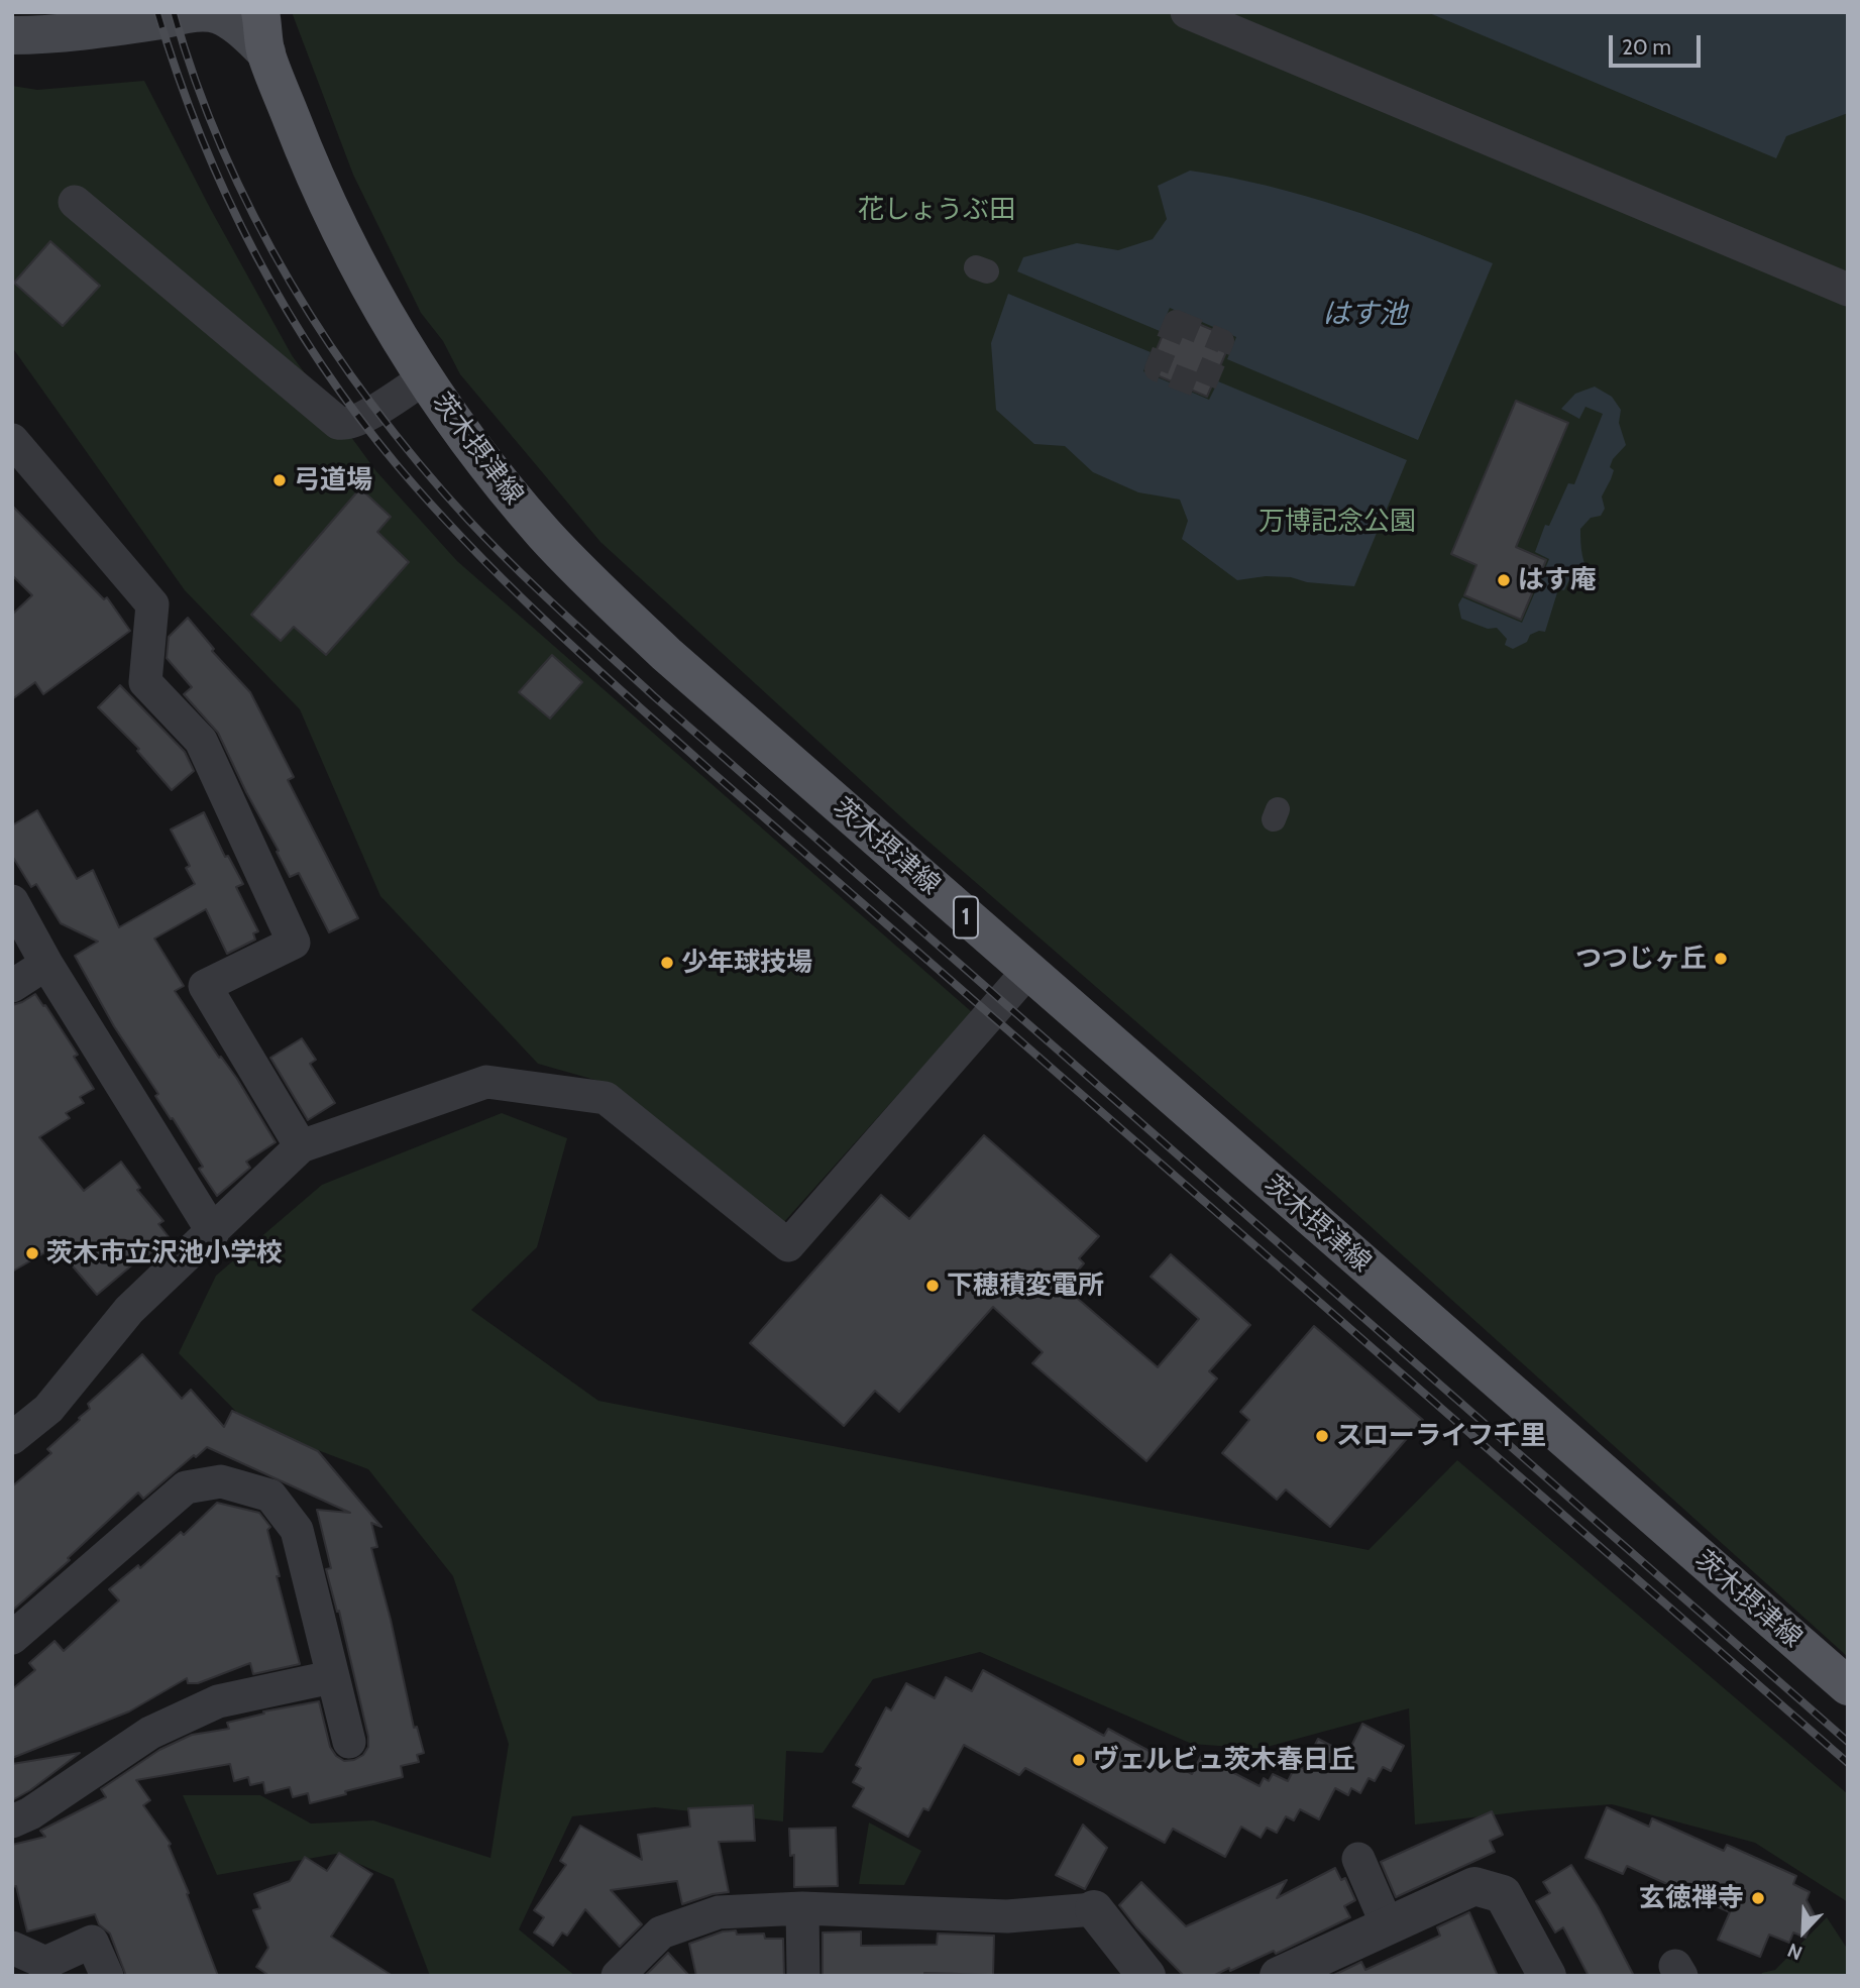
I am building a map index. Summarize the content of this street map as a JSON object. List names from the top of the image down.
{
  "streets": {
    "main road": ["茨木摂津線", "1"]
  },
  "water": ["はす池"],
  "parks": ["花しょうぶ田", "万博記念公園"],
  "places": [
    "弓道場",
    "はす庵",
    "つつじヶ丘",
    "少年球技場",
    "茨木市立沢池小学校",
    "下穂積変電所",
    "スローライフ千里",
    "ヴェルビュ茨木春日丘",
    "玄徳禅寺"
  ],
  "scale_bar": "20 m",
  "north": "bottom left"
}
